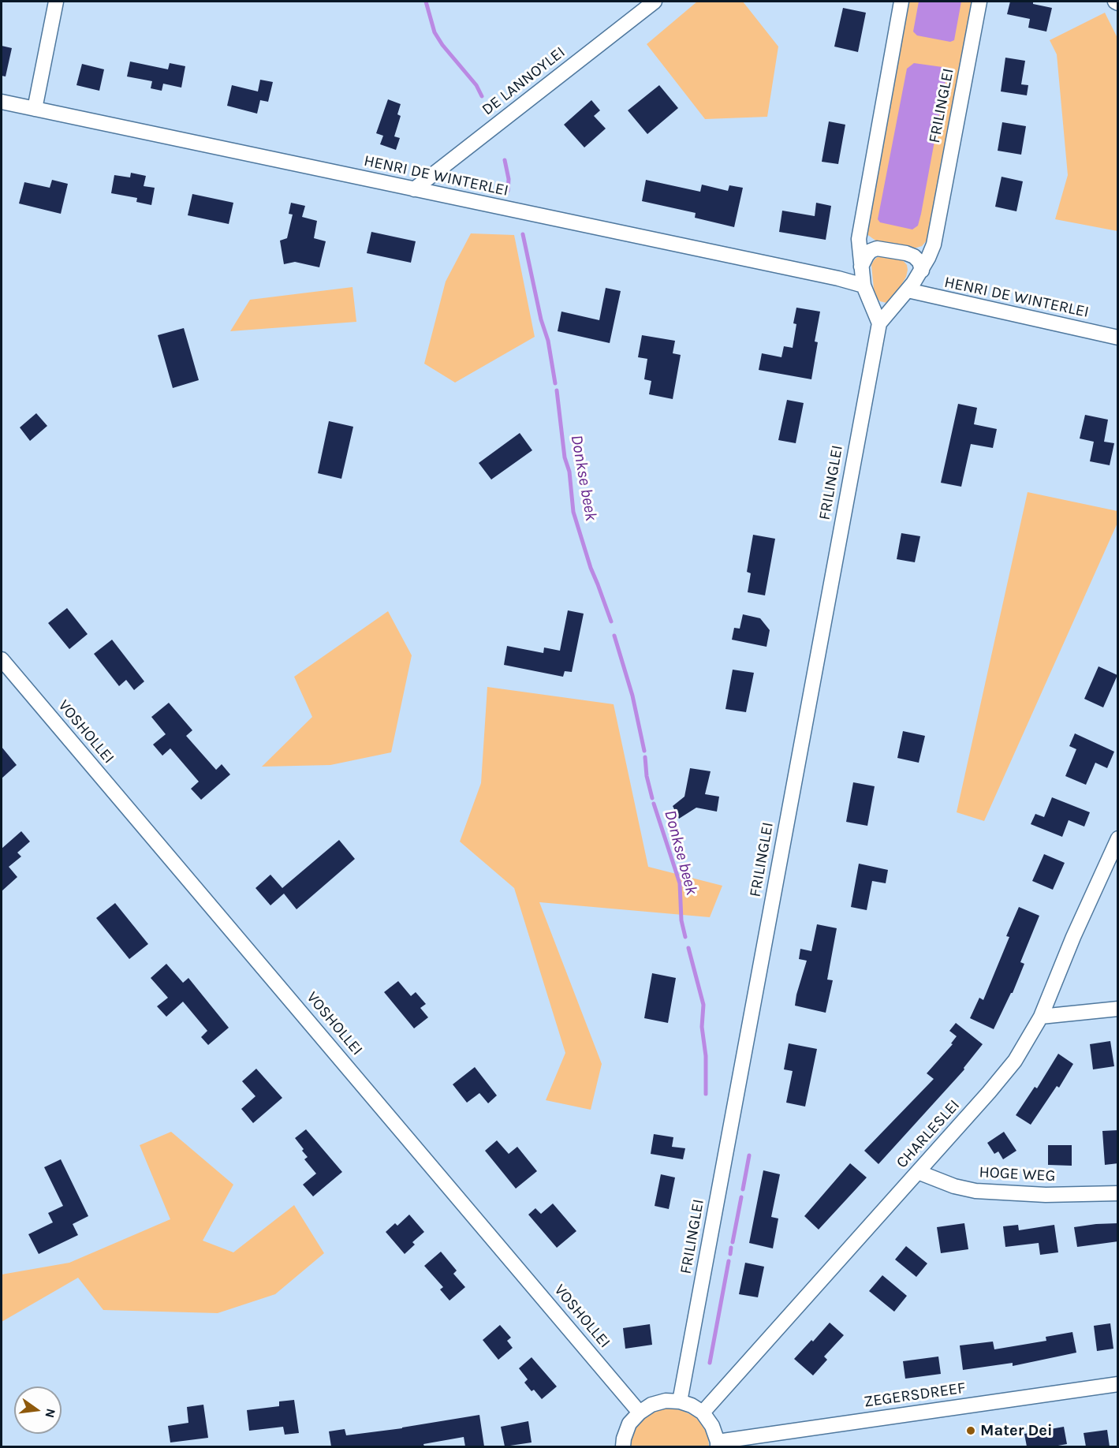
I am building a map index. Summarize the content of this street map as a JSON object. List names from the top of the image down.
{
  "streets": {
    "street": [
      "DE LANNOYLEI",
      "FRILINGLEI",
      "HENRI DE WINTERLEI",
      "VOSHOLLEI",
      "CHARLESLEI",
      "HOGE WEG",
      "ZEGERSDREEF"
    ]
  },
  "crossings": [
    ["DE LANNOYLEI", "HENRI DE WINTERLEI"],
    ["FRILINGLEI", "HENRI DE WINTERLEI"],
    ["CHARLESLEI", "HOGE WEG"]
  ],
  "water": ["Donkse beek"],
  "places": ["Mater Dei"],
  "north": "right"
}
